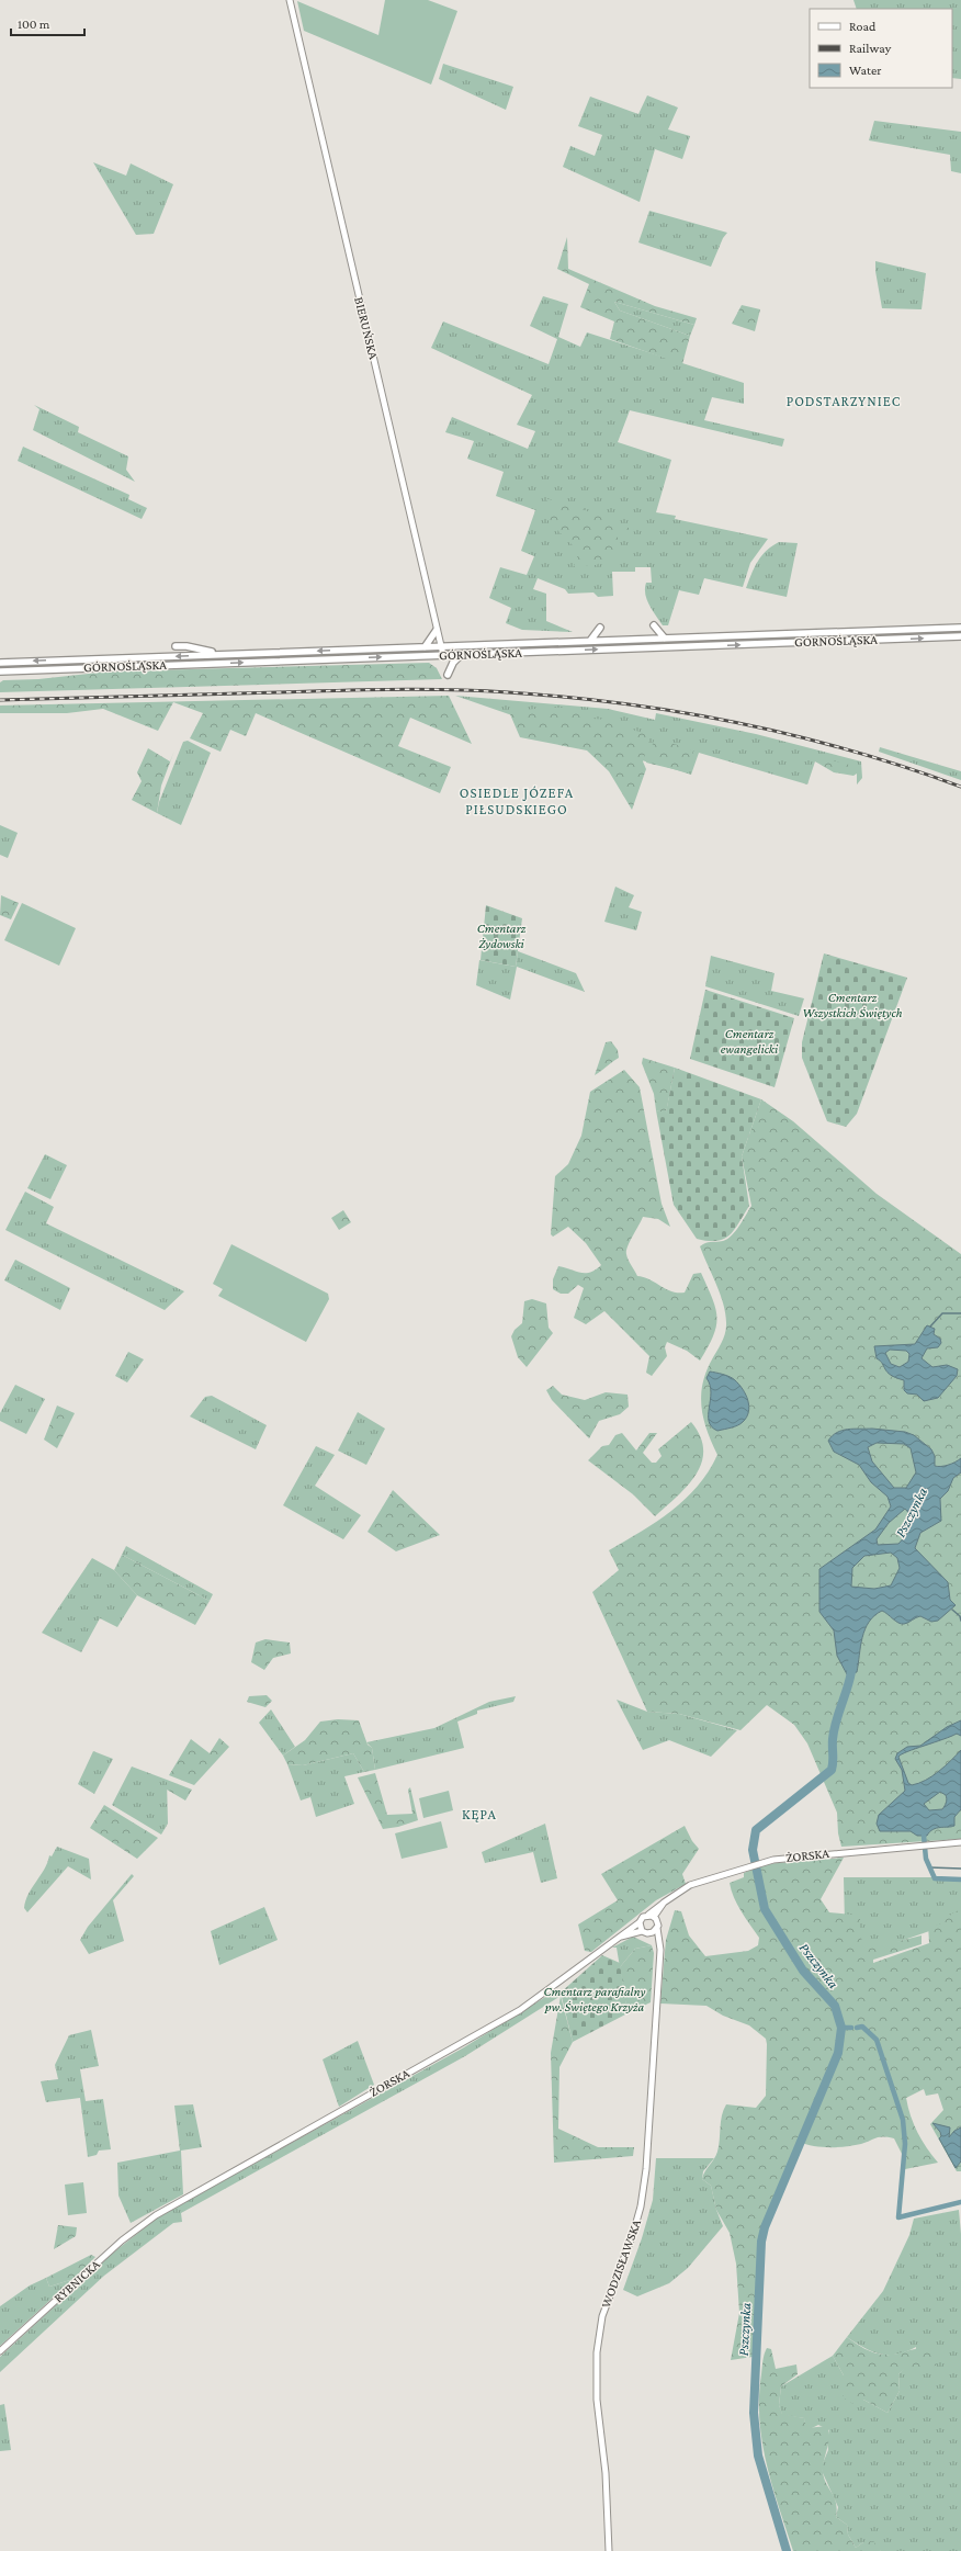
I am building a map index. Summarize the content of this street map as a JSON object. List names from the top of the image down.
{
  "streets": {
    "main road": [
      "BIERUŃSKA",
      "GÓRNOŚLĄSKA",
      "ŻORSKA",
      "WODZISŁAWSKA",
      "RYBNICKA"
    ]
  },
  "crossings": [
    ["BIERUŃSKA", "GÓRNOŚLĄSKA"],
    ["ŻORSKA", "WODZISŁAWSKA"],
    ["ŻORSKA", "RYBNICKA"]
  ],
  "districts": ["PODSTARZYNIEC", "OSIEDLE JÓZEFA PIŁSUDSKIEGO", "KĘPA"],
  "water": ["Pszczynka"],
  "parks": [
    "Cmentarz Żydowski",
    "Cmentarz Wszystkich Świętych",
    "Cmentarz ewangelicki",
    "Cmentarz parafialny pw. Świętego Krzyża"
  ],
  "legend": ["Road", "Railway", "Water"],
  "scale_bar": "100 m"
}
